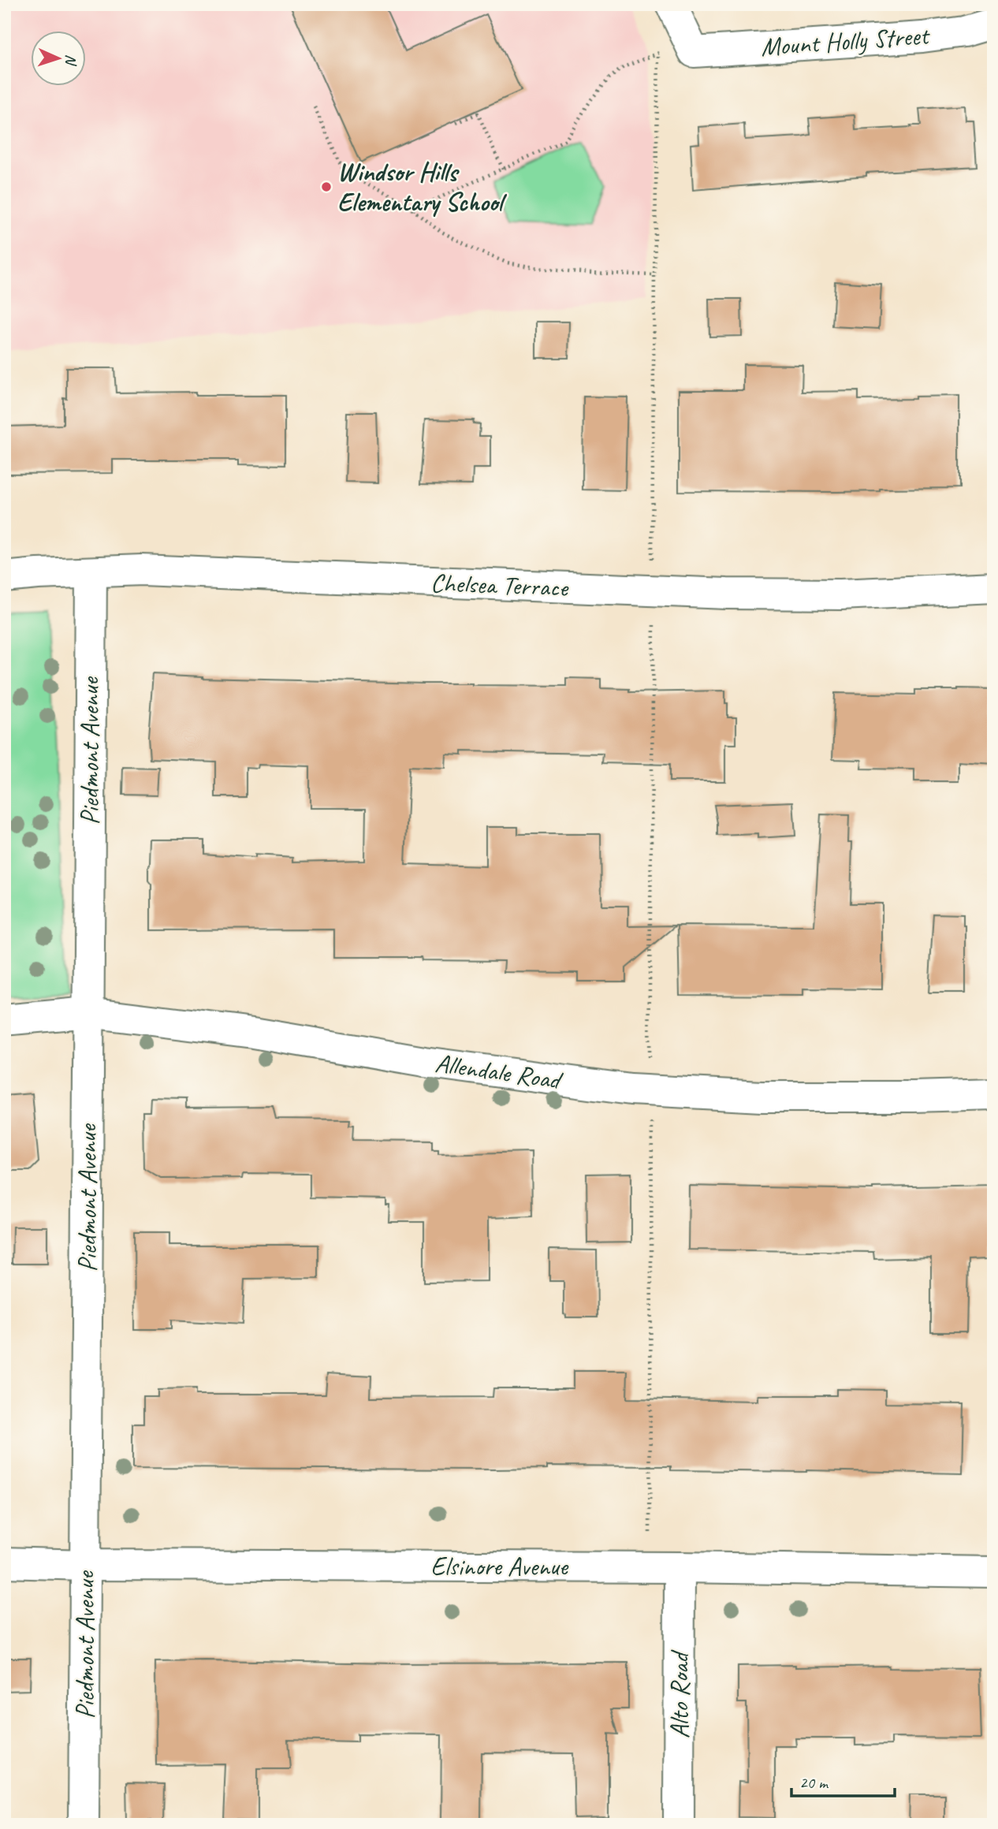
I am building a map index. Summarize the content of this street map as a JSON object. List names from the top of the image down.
{
  "streets": {
    "street": [
      "Mount Holly Street",
      "Chelsea Terrace",
      "Piedmont Avenue",
      "Allendale Road",
      "Elsinore Avenue",
      "Alto Road"
    ]
  },
  "crossings": [
    ["Chelsea Terrace", "Piedmont Avenue"],
    ["Piedmont Avenue", "Allendale Road"],
    ["Piedmont Avenue", "Elsinore Avenue"],
    ["Elsinore Avenue", "Alto Road"]
  ],
  "places": ["Windsor Hills Elementary School"],
  "scale_bar": "20 m",
  "north": "right"
}
